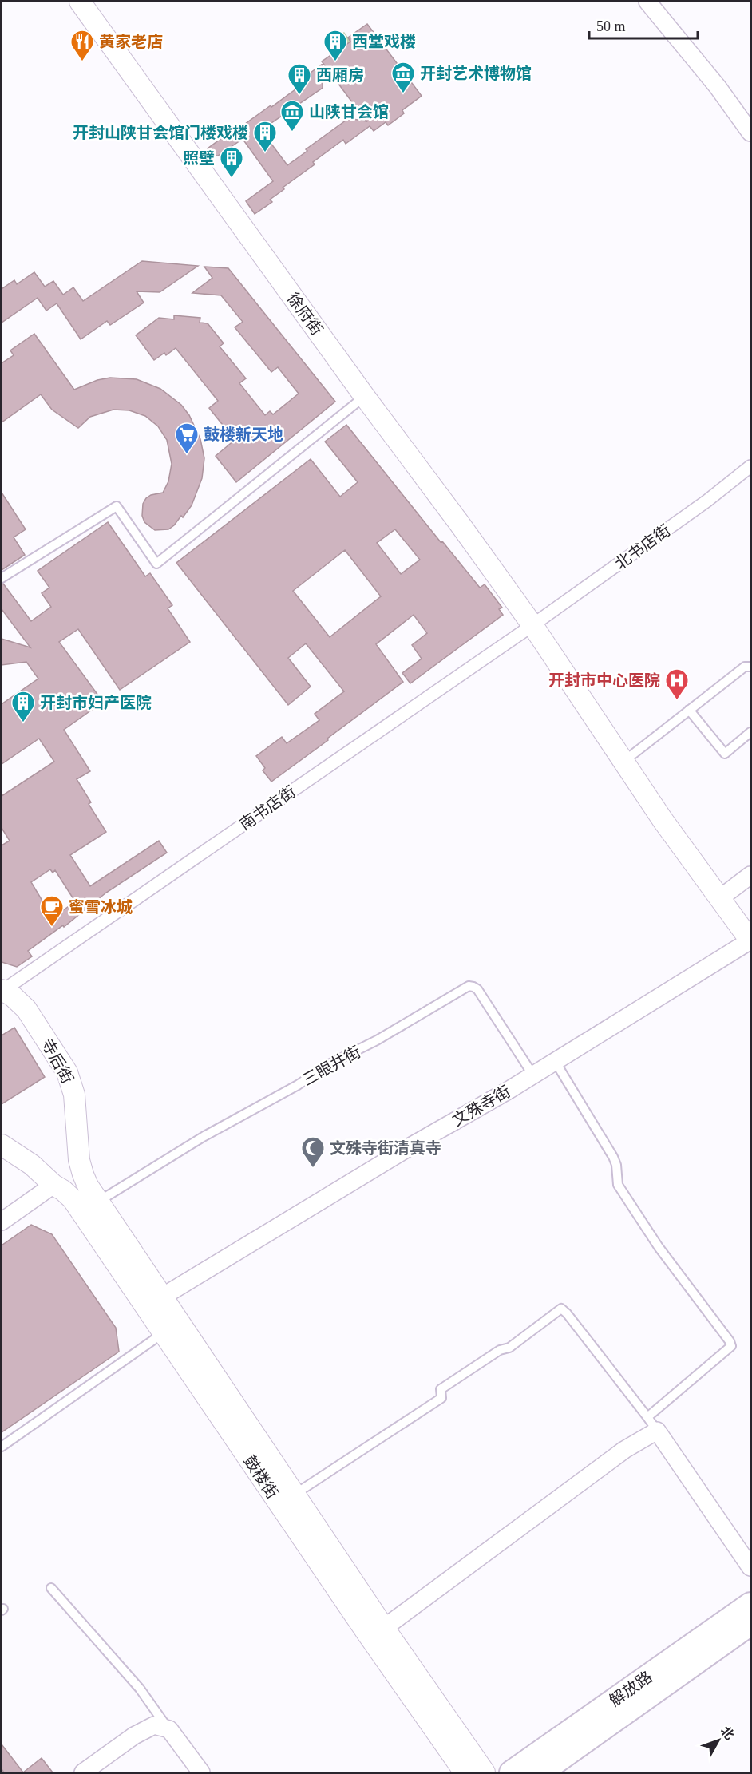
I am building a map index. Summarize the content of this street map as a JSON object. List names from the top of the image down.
{
  "streets": {
    "main road": ["解放路"],
    "street": [
      "徐府街",
      "北书店街",
      "南书店街",
      "寺后街",
      "文殊寺街",
      "鼓楼街"
    ],
    "lane": ["三眼井街"]
  },
  "crossings": [
    ["徐府街", "北书店街"],
    ["徐府街", "南书店街"],
    ["徐府街", "文殊寺街"],
    ["北书店街", "南书店街"],
    ["南书店街", "寺后街"],
    ["寺后街", "三眼井街"],
    ["寺后街", "鼓楼街"],
    ["三眼井街", "文殊寺街"],
    ["三眼井街", "鼓楼街"],
    ["文殊寺街", "鼓楼街"]
  ],
  "places": {
    "restaurant": ["黄家老店"],
    "building": [
      "西堂戏楼",
      "西厢房",
      "开封山陕甘会馆门楼戏楼",
      "照壁",
      "开封市妇产医院"
    ],
    "museum": ["开封艺术博物馆", "山陕甘会馆"],
    "supermarket": ["鼓楼新天地"],
    "hospital": ["开封市中心医院"],
    "cafe": ["蜜雪冰城"],
    "mosque": ["文殊寺街清真寺"]
  },
  "scale_bar": "50 m",
  "north": "top right"
}
